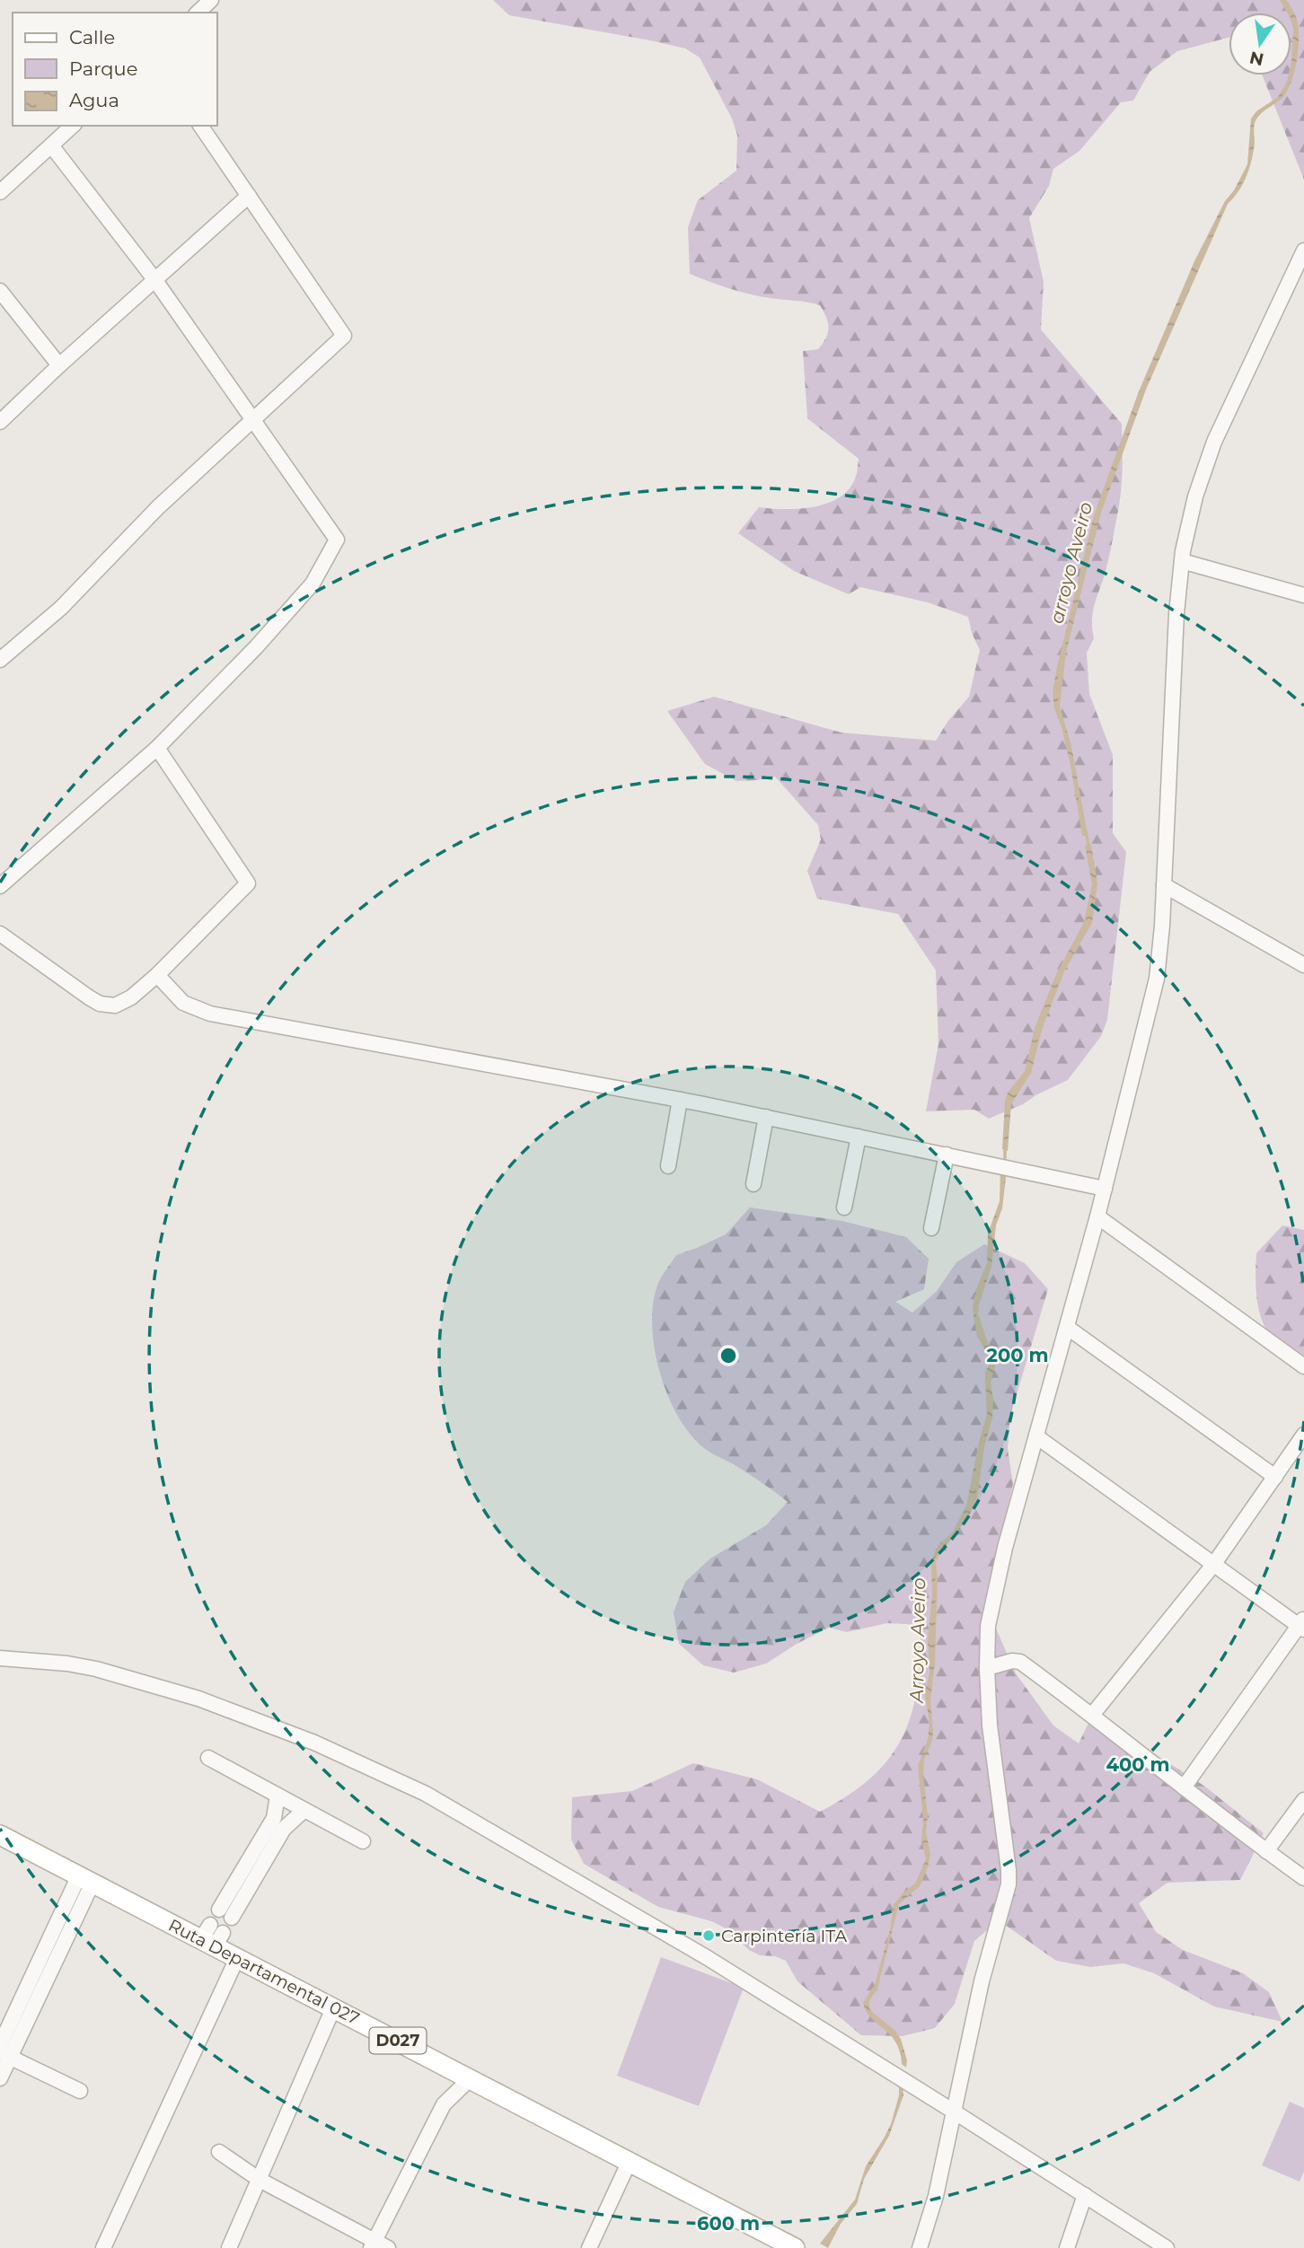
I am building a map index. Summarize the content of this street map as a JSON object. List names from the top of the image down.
{
  "streets": {
    "main road": ["Ruta Departamental 027", "D027"]
  },
  "water": ["arroyo Aveiro", "Arroyo Aveiro"],
  "places": ["Carpintería ITA"],
  "legend": ["Calle", "Parque", "Agua"],
  "north": "bottom",
  "rings": ["200 m", "400 m", "600 m"]
}
